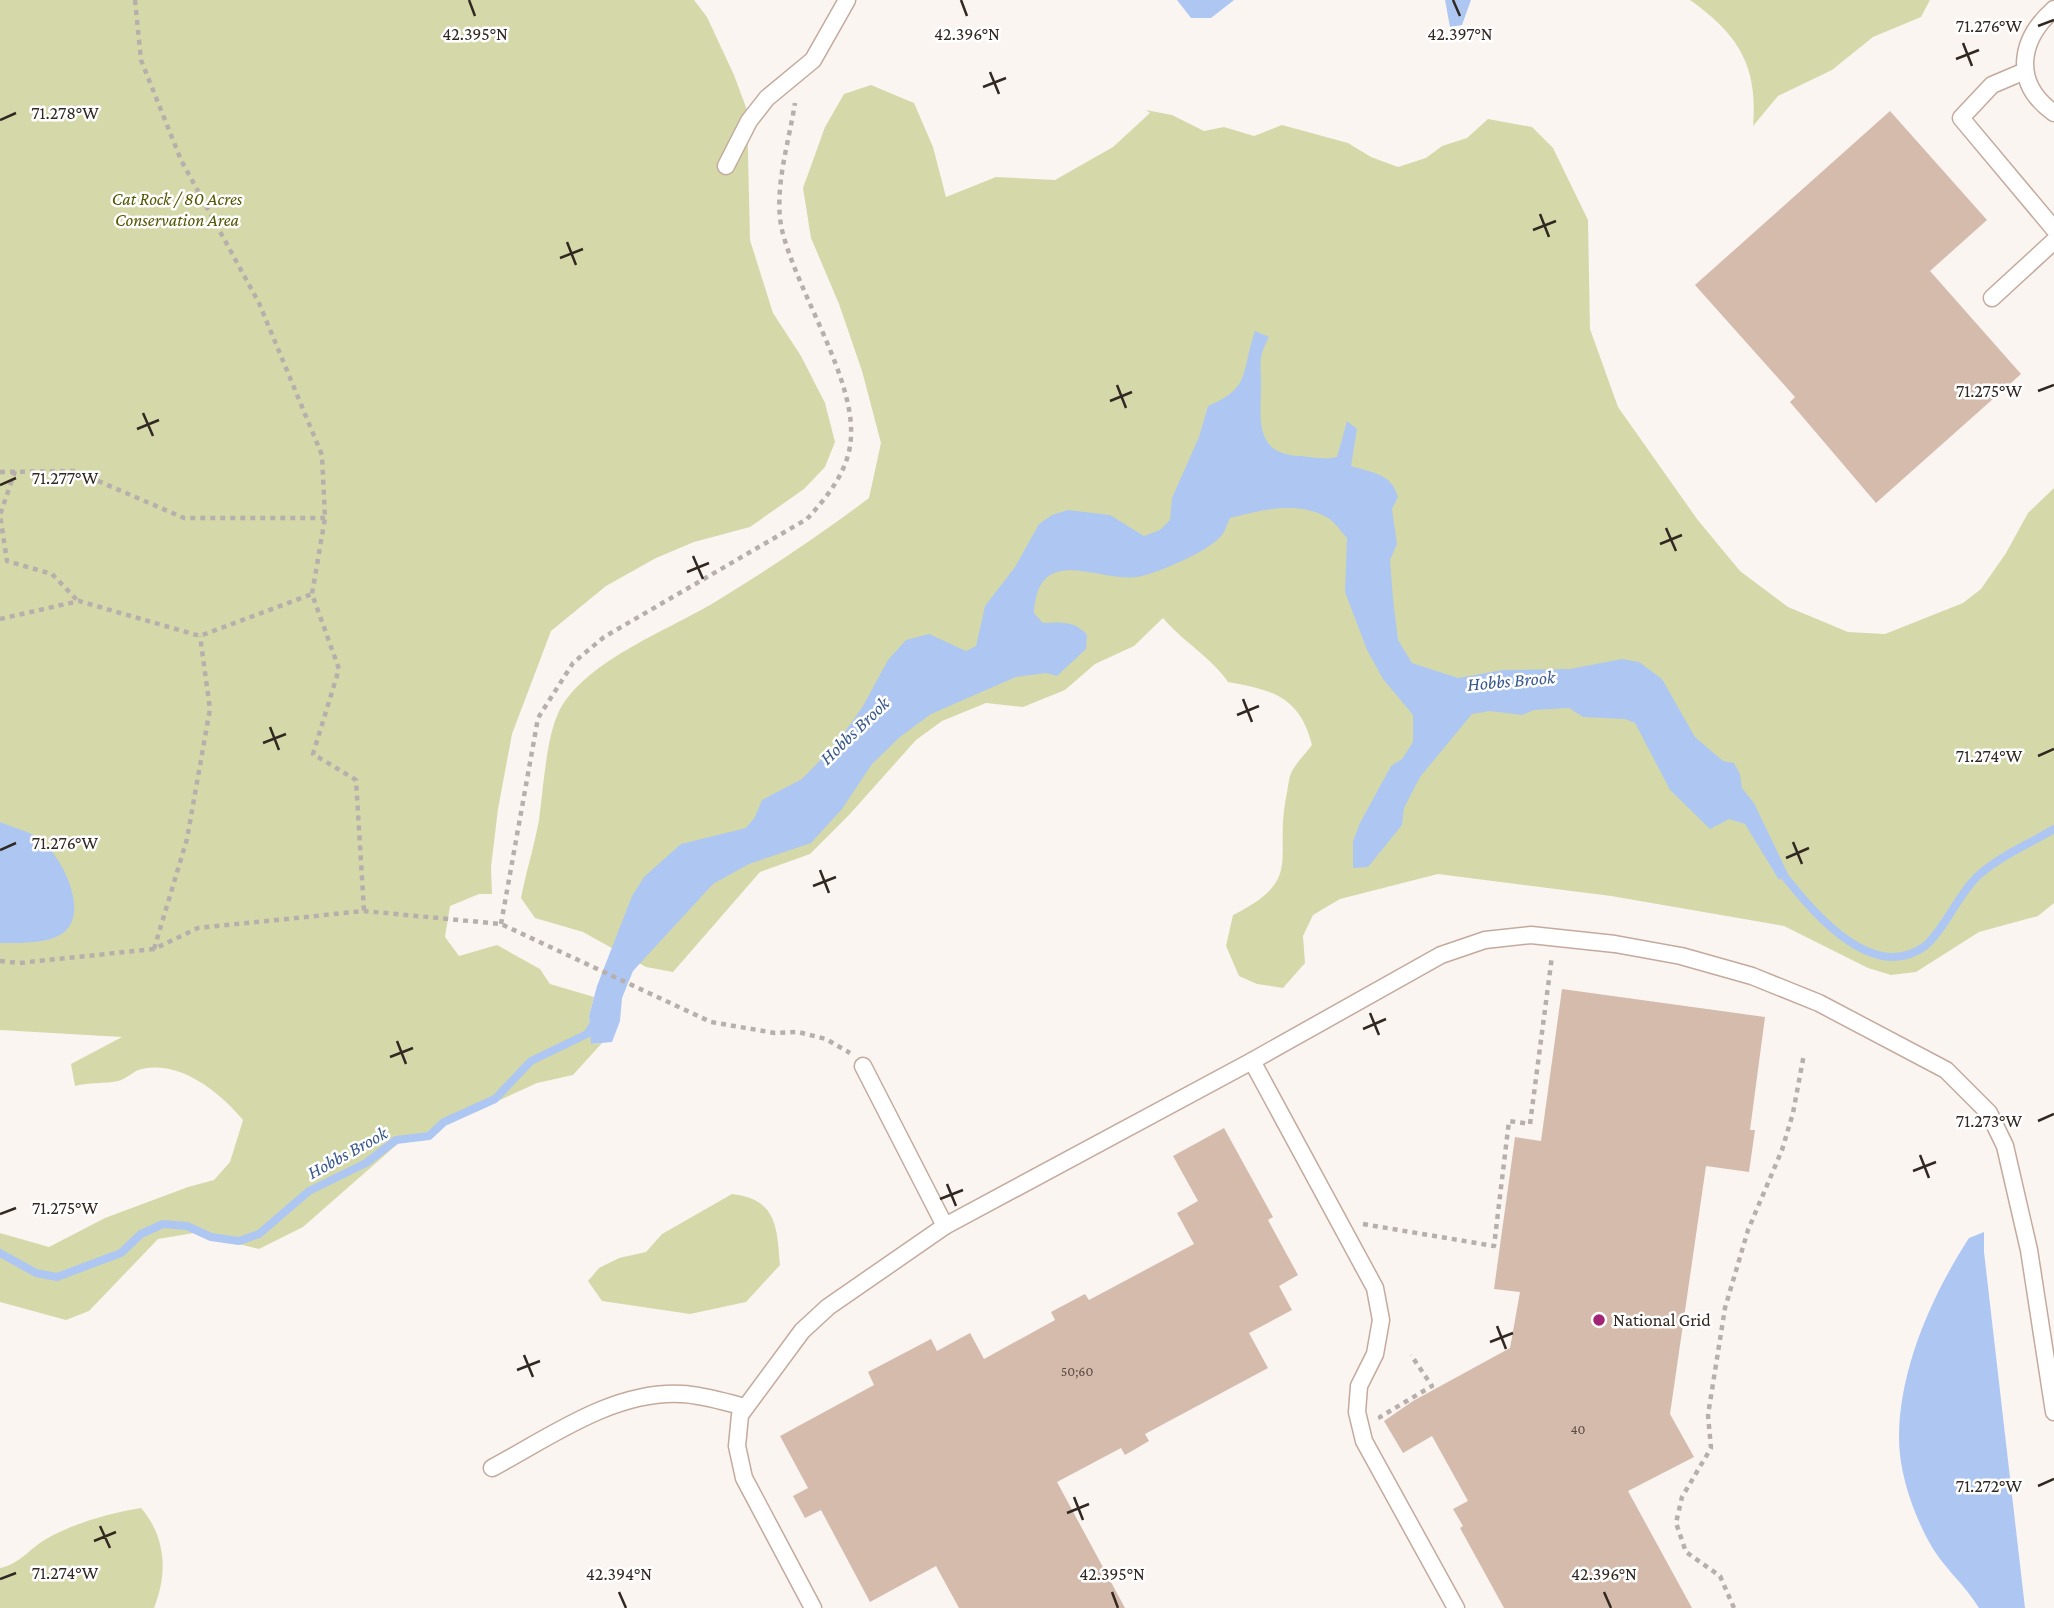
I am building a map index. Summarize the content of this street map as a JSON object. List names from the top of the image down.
{
  "water": ["Hobbs Brook"],
  "parks": ["Cat Rock / 80 Acres Conservation Area"],
  "places": ["National Grid"],
  "house_numbers": ["50;60", "40"],
  "coordinates": [
    "71.276°W",
    "42.395°N",
    "42.396°N",
    "42.397°N",
    "71.278°W",
    "71.275°W",
    "71.277°W",
    "71.274°W",
    "71.273°W",
    "71.272°W",
    "42.394°N"
  ]
}
